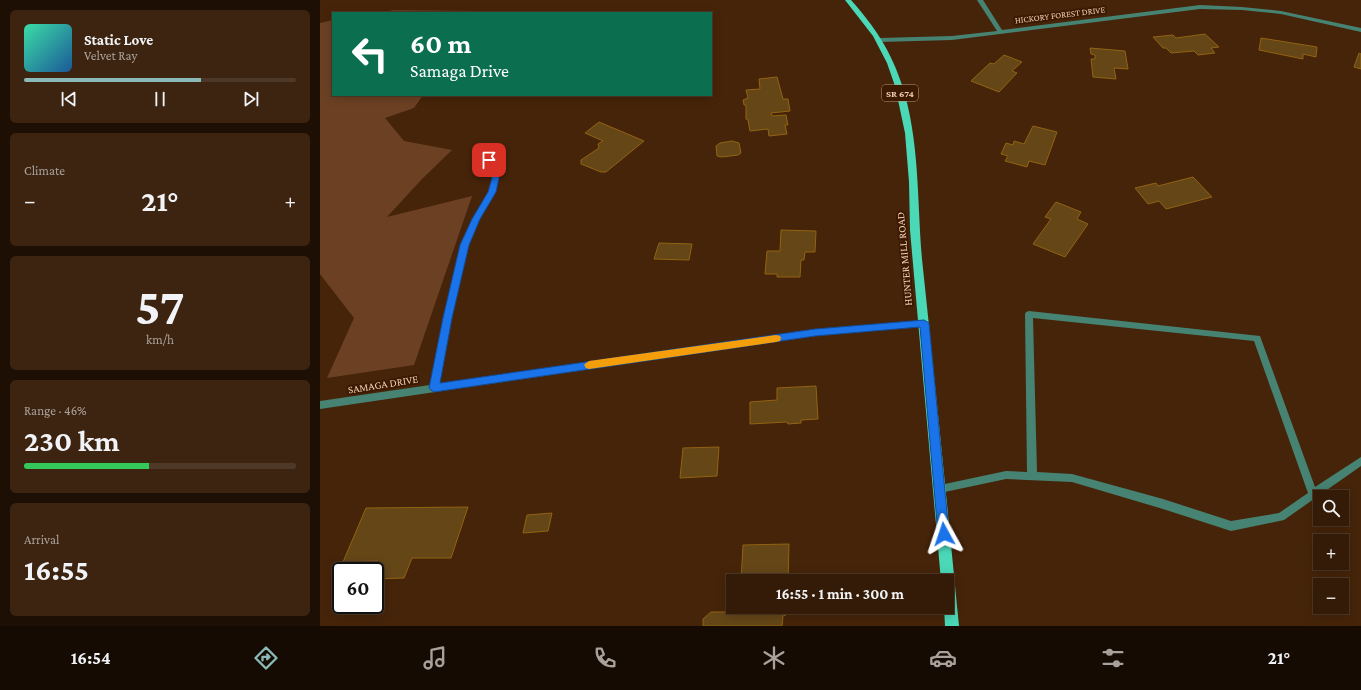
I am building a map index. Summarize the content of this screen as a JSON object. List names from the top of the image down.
{
  "streets": {
    "main road": ["SR 674", "HUNTER MILL ROAD"],
    "street": ["HICKORY FOREST DRIVE", "SAMAGA DRIVE"]
  },
  "crossings": [
    ["HICKORY FOREST DRIVE", "HUNTER MILL ROAD"],
    ["HUNTER MILL ROAD", "SAMAGA DRIVE"]
  ],
  "page": {
    "turn": ["60 m", "Samaga Drive"],
    "song": ["Static Love", "Velvet Ray"],
    "tile": [
      "Climate",
      ["57", "km/h"],
      ["Range · 46%", "230 km"],
      ["Arrival", "16:55"]
    ],
    "heat": ["−", "21°", "+"],
    "map_buttons": ["+", "−"],
    "limit": "60",
    "trip": "16:55 · 1 min · 300 m",
    "tabs": ["16:54", "21°"]
  }
}
